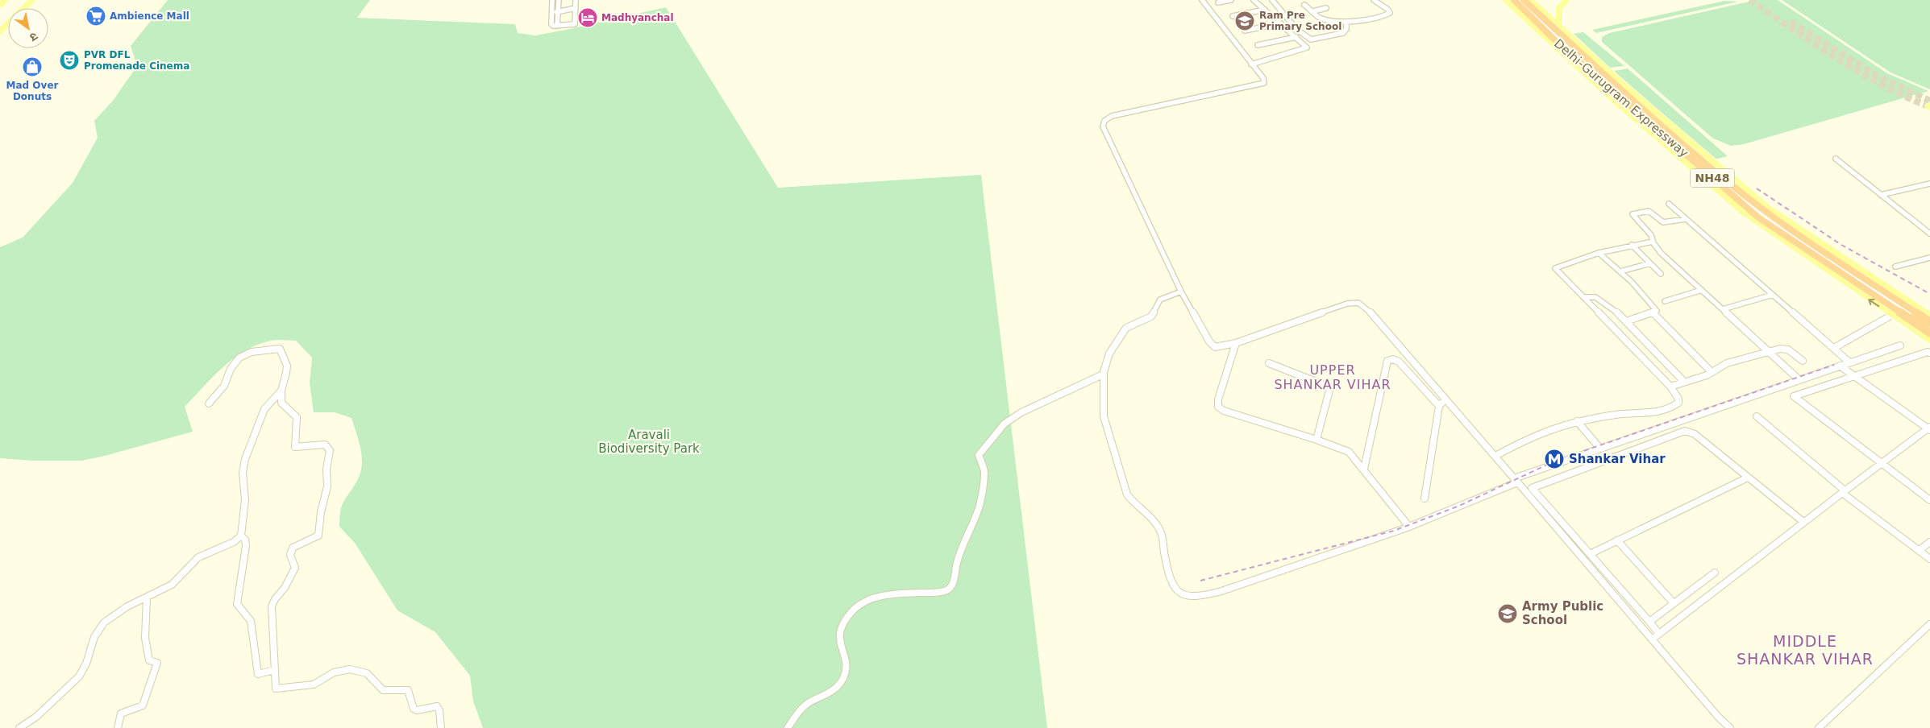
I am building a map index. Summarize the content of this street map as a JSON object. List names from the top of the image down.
{
  "streets": {
    "highway": ["Delhi-Gurugram Expressway", "NH48"]
  },
  "districts": ["UPPER SHANKAR VIHAR", "MIDDLE SHANKAR VIHAR"],
  "parks": ["Aravali Biodiversity Park"],
  "places": {
    "supermarket": ["Ambience Mall"],
    "hotel": ["Madhyanchal"],
    "school or university": ["Ram Pre Primary School", "Army Public School"],
    "theatre": ["PVR DFL Promenade Cinema"],
    "shop": ["Mad Over Donuts"],
    "metro station": ["Shankar Vihar"]
  },
  "north": "bottom right"
}
